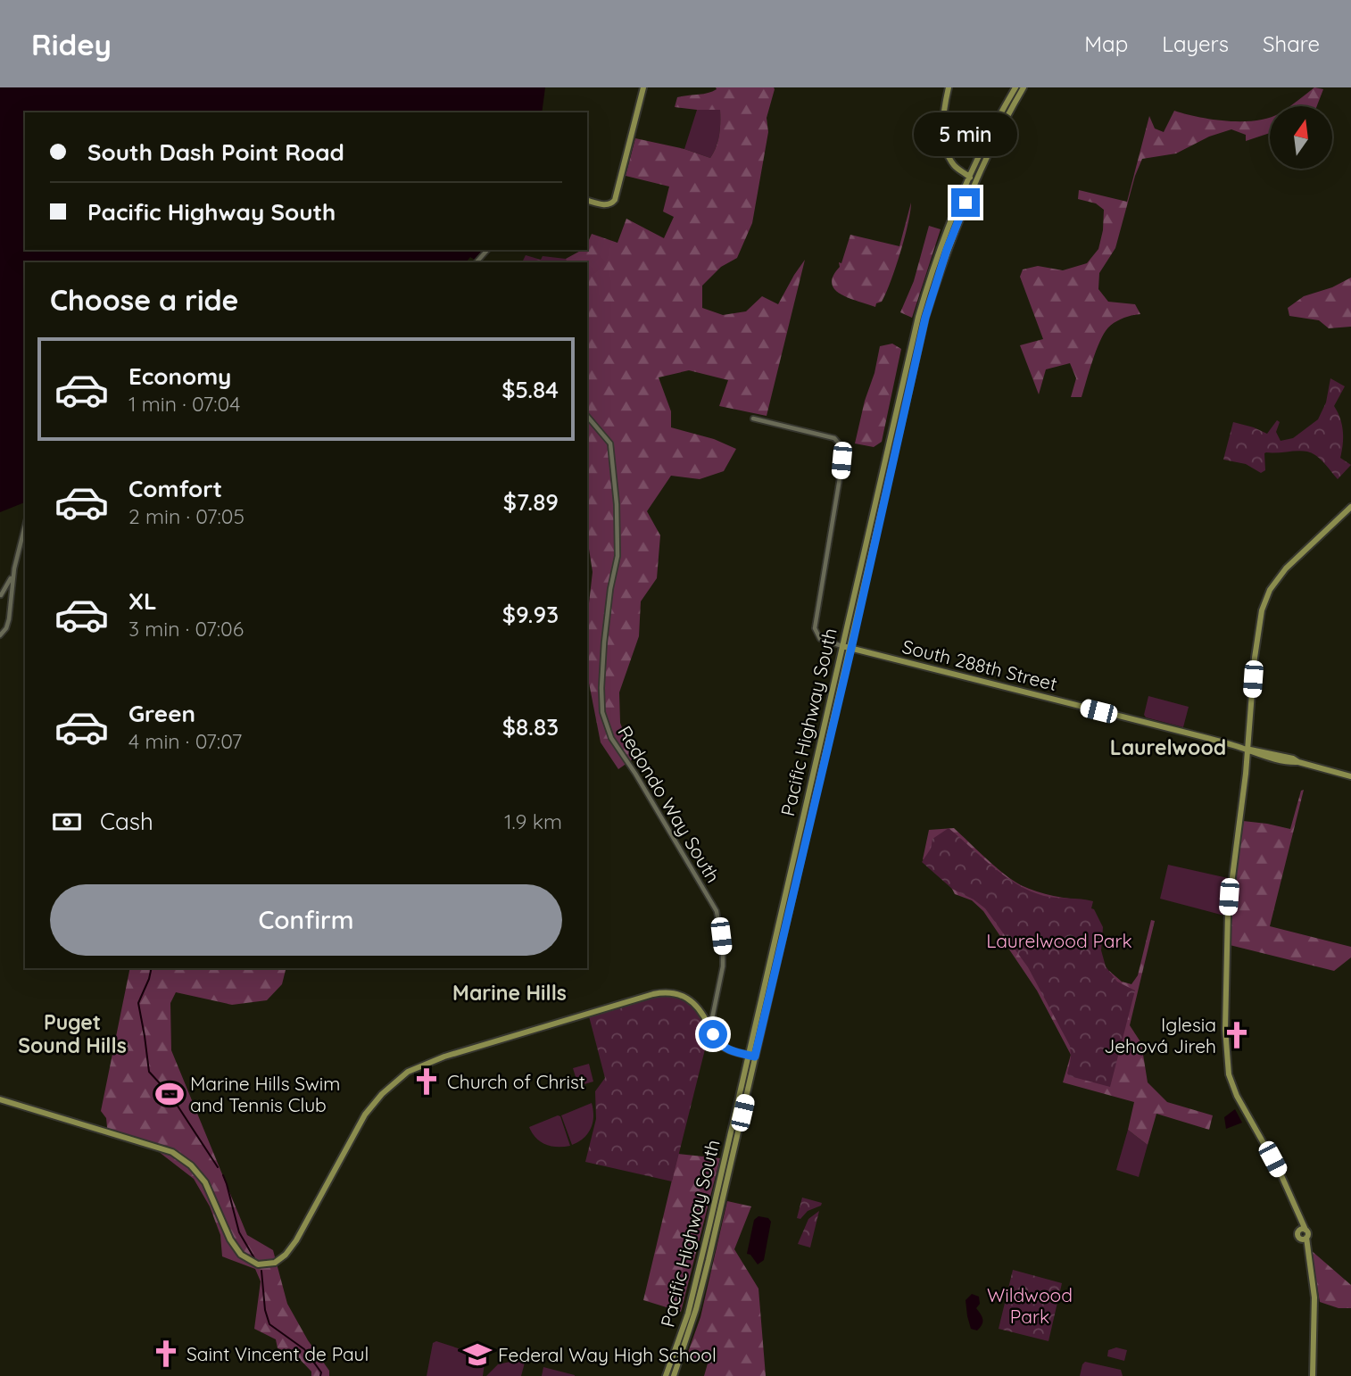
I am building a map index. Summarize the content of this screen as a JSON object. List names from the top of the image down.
{
  "streets": {
    "main road": ["South 288th Street", "Pacific Highway South"],
    "street": ["Redondo Way South"]
  },
  "crossings": [
    ["South 288th Street", "Pacific Highway South"]
  ],
  "districts": ["Laurelwood", "Marine Hills", "Puget Sound Hills"],
  "parks": ["Laurelwood Park", "Wildwood Park"],
  "places": {
    "church": ["Iglesia Jehová Jireh", "Church of Christ", "Saint Vincent de Paul"],
    "sports": ["Marine Hills Swim and Tennis Club"],
    "school or university": ["Federal Way High School"]
  },
  "north": "top",
  "page": {
    "header": "Ridey",
    "nav": ["Map", "Layers", "Share"],
    "bubble": "5 min",
    "banner": ["South Dash Point Road", "Pacific Highway South"],
    "heading": "Choose a ride",
    "list": [
      {
        "name": "Economy",
        "note": "1 min · 07:04",
        "value": "$5.84"
      },
      {
        "name": "Comfort",
        "note": "2 min · 07:05",
        "value": "$7.89"
      },
      {
        "name": "XL",
        "note": "3 min · 07:06",
        "value": "$9.93"
      },
      {
        "name": "Green",
        "note": "4 min · 07:07",
        "value": "$8.83"
      }
    ],
    "pay": ["Cash", "1.9 km"],
    "buttons": "Confirm"
  }
}
